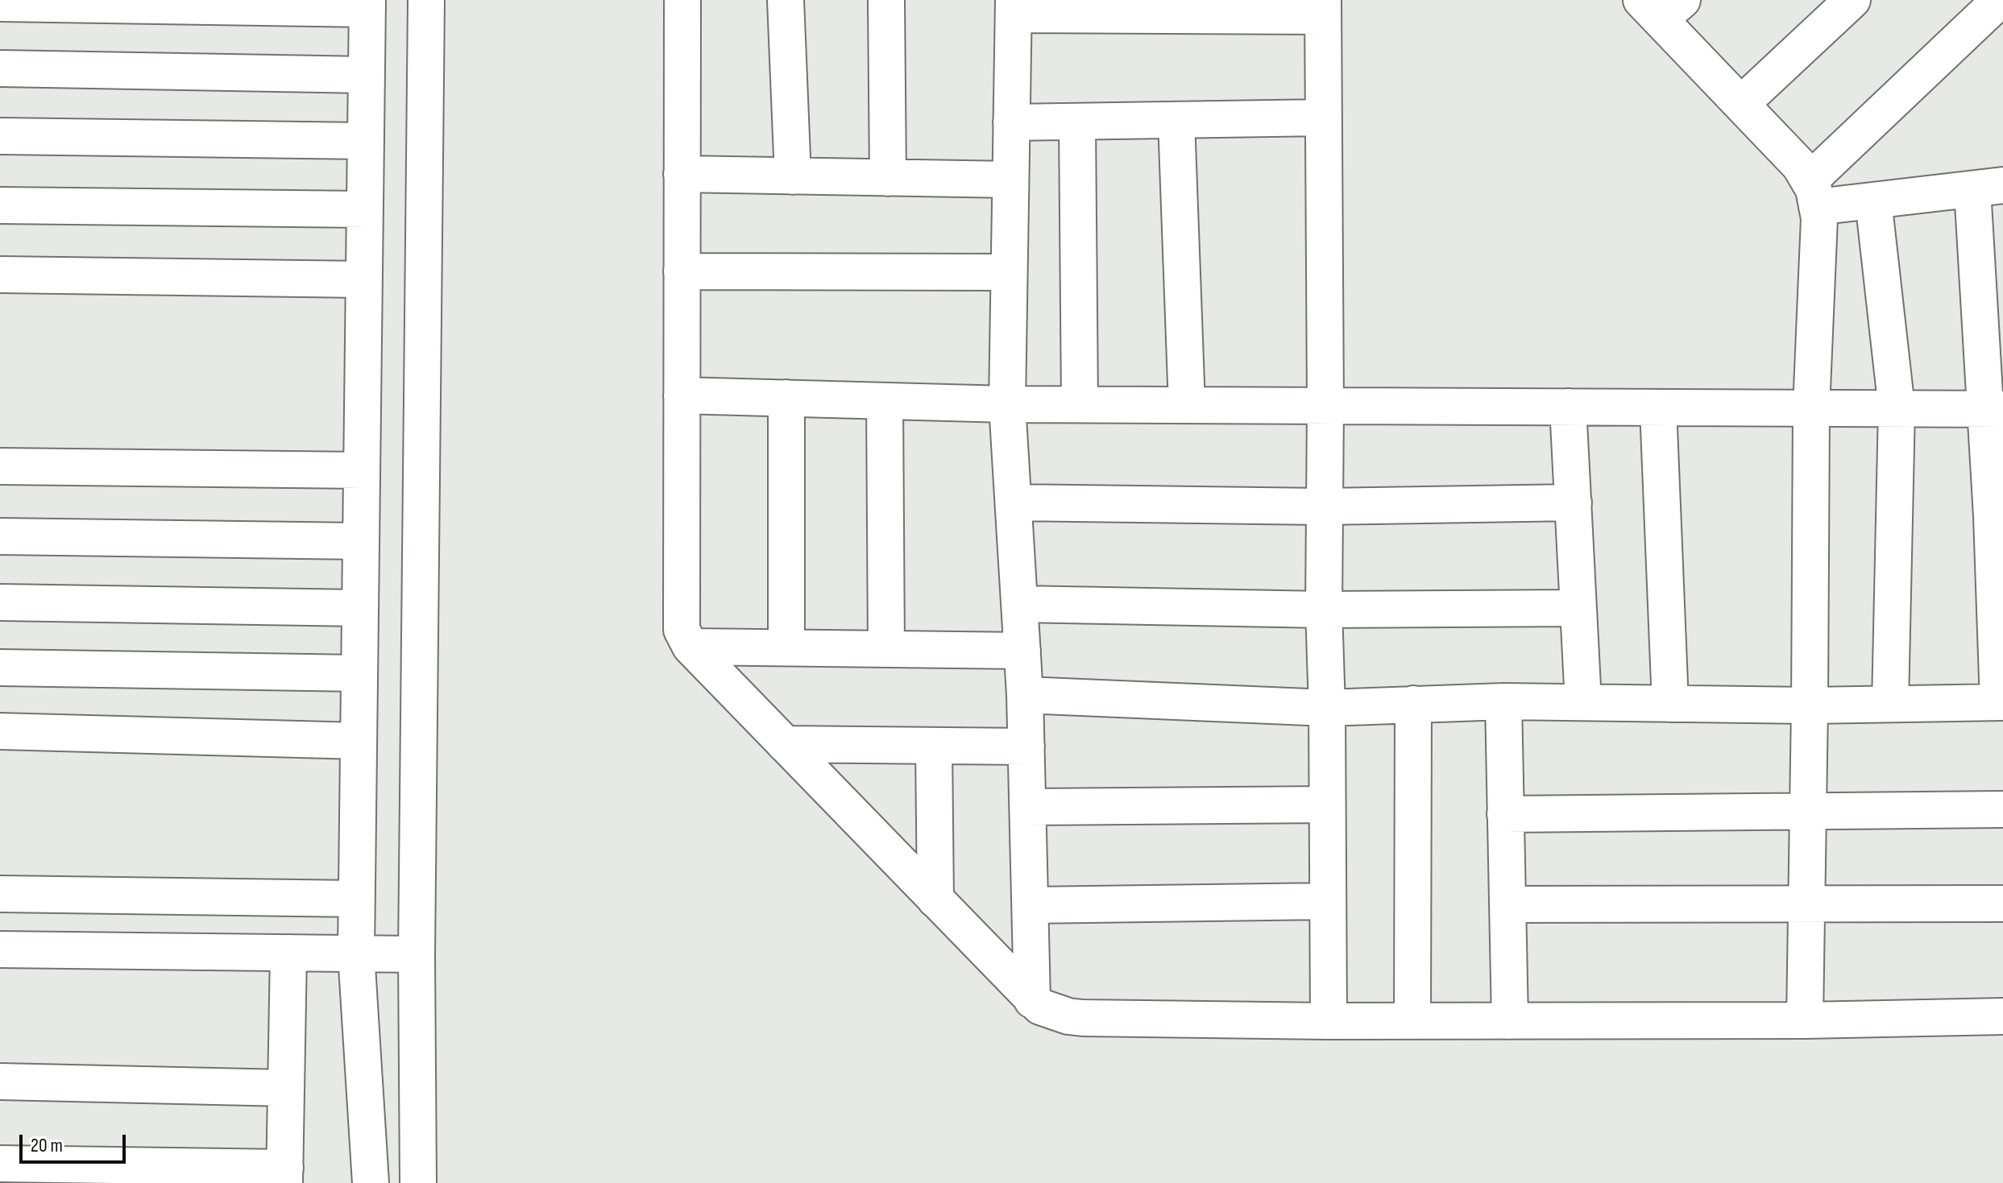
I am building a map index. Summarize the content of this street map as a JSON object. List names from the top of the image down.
{
  "scale_bar": "20 m"
}
